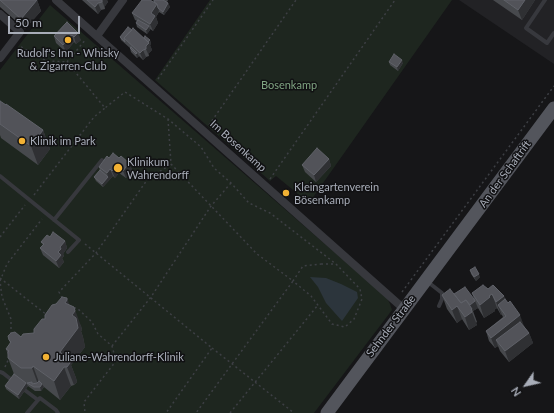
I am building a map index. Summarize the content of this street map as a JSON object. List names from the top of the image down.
{
  "streets": {
    "main road": ["An der Schaftrift", "Sehnder Straße"],
    "street": ["Im Bosenkamp"]
  },
  "crossings": [
    ["Im Bosenkamp", "Sehnder Straße"],
    ["An der Schaftrift", "Sehnder Straße"]
  ],
  "parks": ["Bosenkamp"],
  "places": [
    "Rudolf's Inn - Whisky & Zigarren-Club",
    "Klinik im Park",
    "Klinikum Wahrendorff",
    "Kleingartenverein Bösenkamp",
    "Juliane-Wahrendorff-Klinik"
  ],
  "scale_bar": "50 m",
  "north": "bottom left"
}
